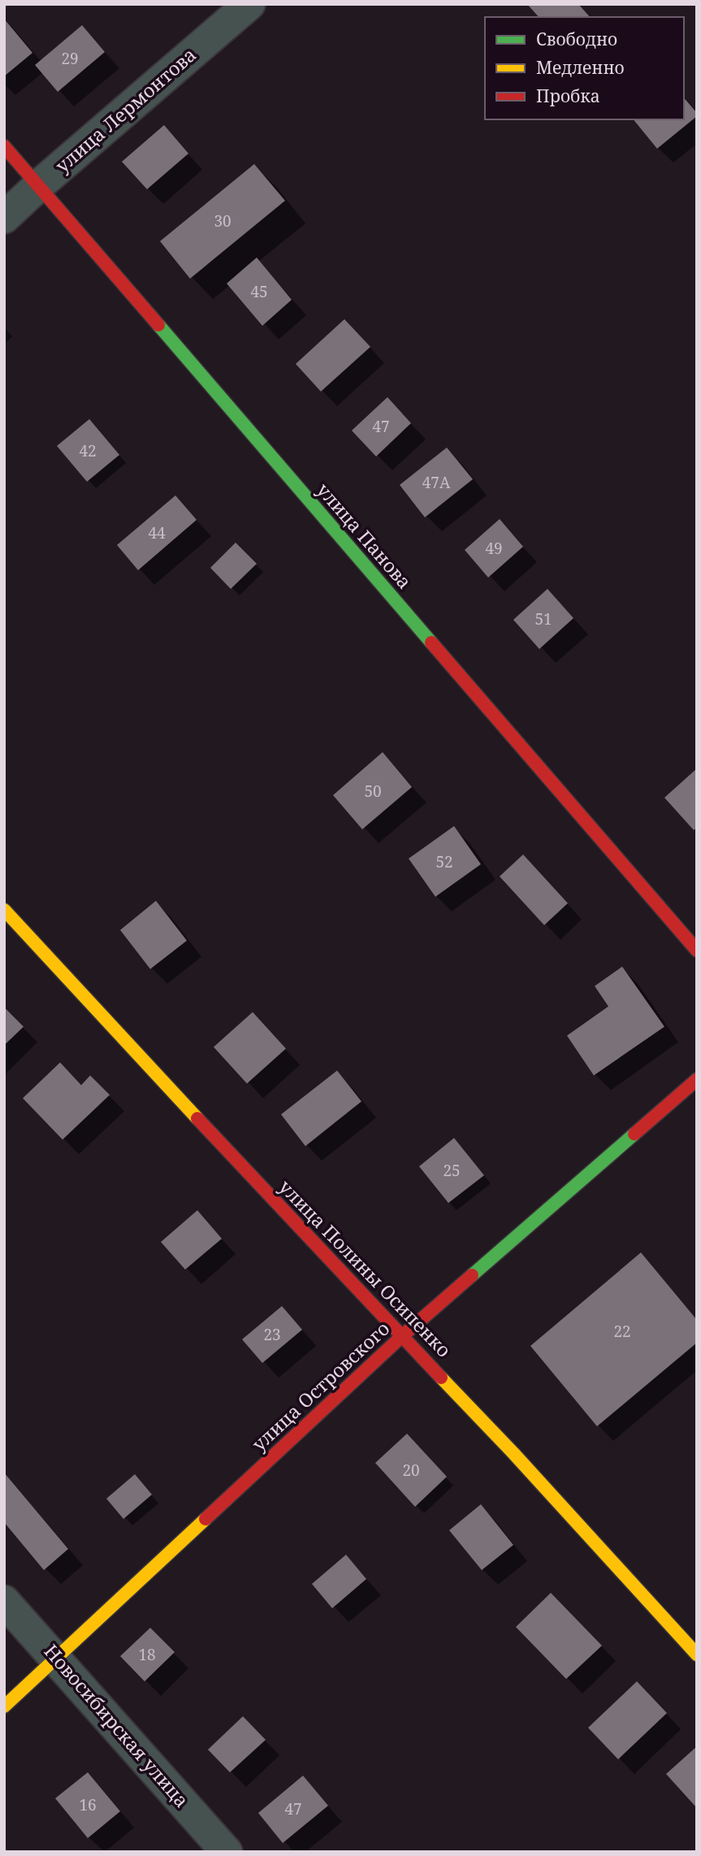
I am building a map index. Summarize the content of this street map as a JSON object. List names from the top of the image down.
{
  "streets": {
    "street": [
      "улица Лермонтова",
      "улица Панова",
      "улица Полины Осипенко",
      "улица Островского",
      "Новосибирская улица"
    ]
  },
  "crossings": [
    ["улица Лермонтова", "улица Панова"],
    ["улица Полины Осипенко", "улица Островского"],
    ["улица Островского", "Новосибирская улица"]
  ],
  "house_numbers": [
    "29",
    "30",
    "45",
    "47",
    "42",
    "47А",
    "44",
    "49",
    "51",
    "50",
    "52",
    "25",
    "22",
    "23",
    "20",
    "18",
    "16",
    "47"
  ],
  "legend": ["Свободно", "Медленно", "Пробка"]
}
